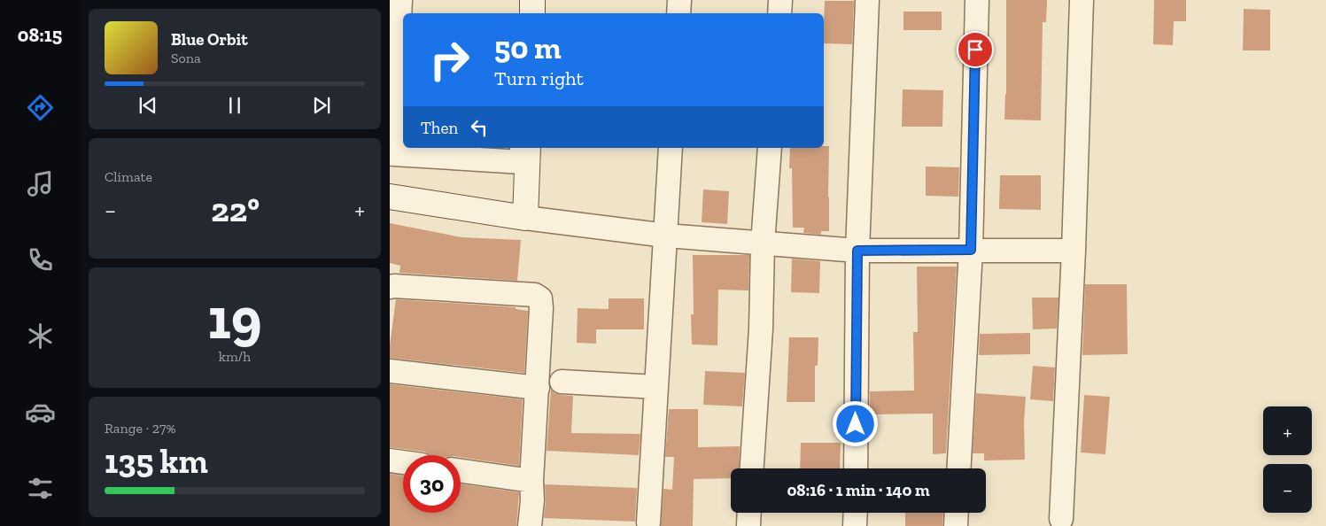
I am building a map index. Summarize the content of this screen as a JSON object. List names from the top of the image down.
{
  "page": {
    "tabs": "08:15",
    "turn": ["50 m", "Turn right"],
    "song": ["Blue Orbit", "Sona"],
    "then": "Then",
    "tile": [
      "Climate",
      ["19", "km/h"],
      ["Range · 27%", "135 km"]
    ],
    "heat": ["−", "22°", "+"],
    "map_buttons": ["+", "−"],
    "limit": "30",
    "trip": "08:16 · 1 min · 140 m"
  }
}
